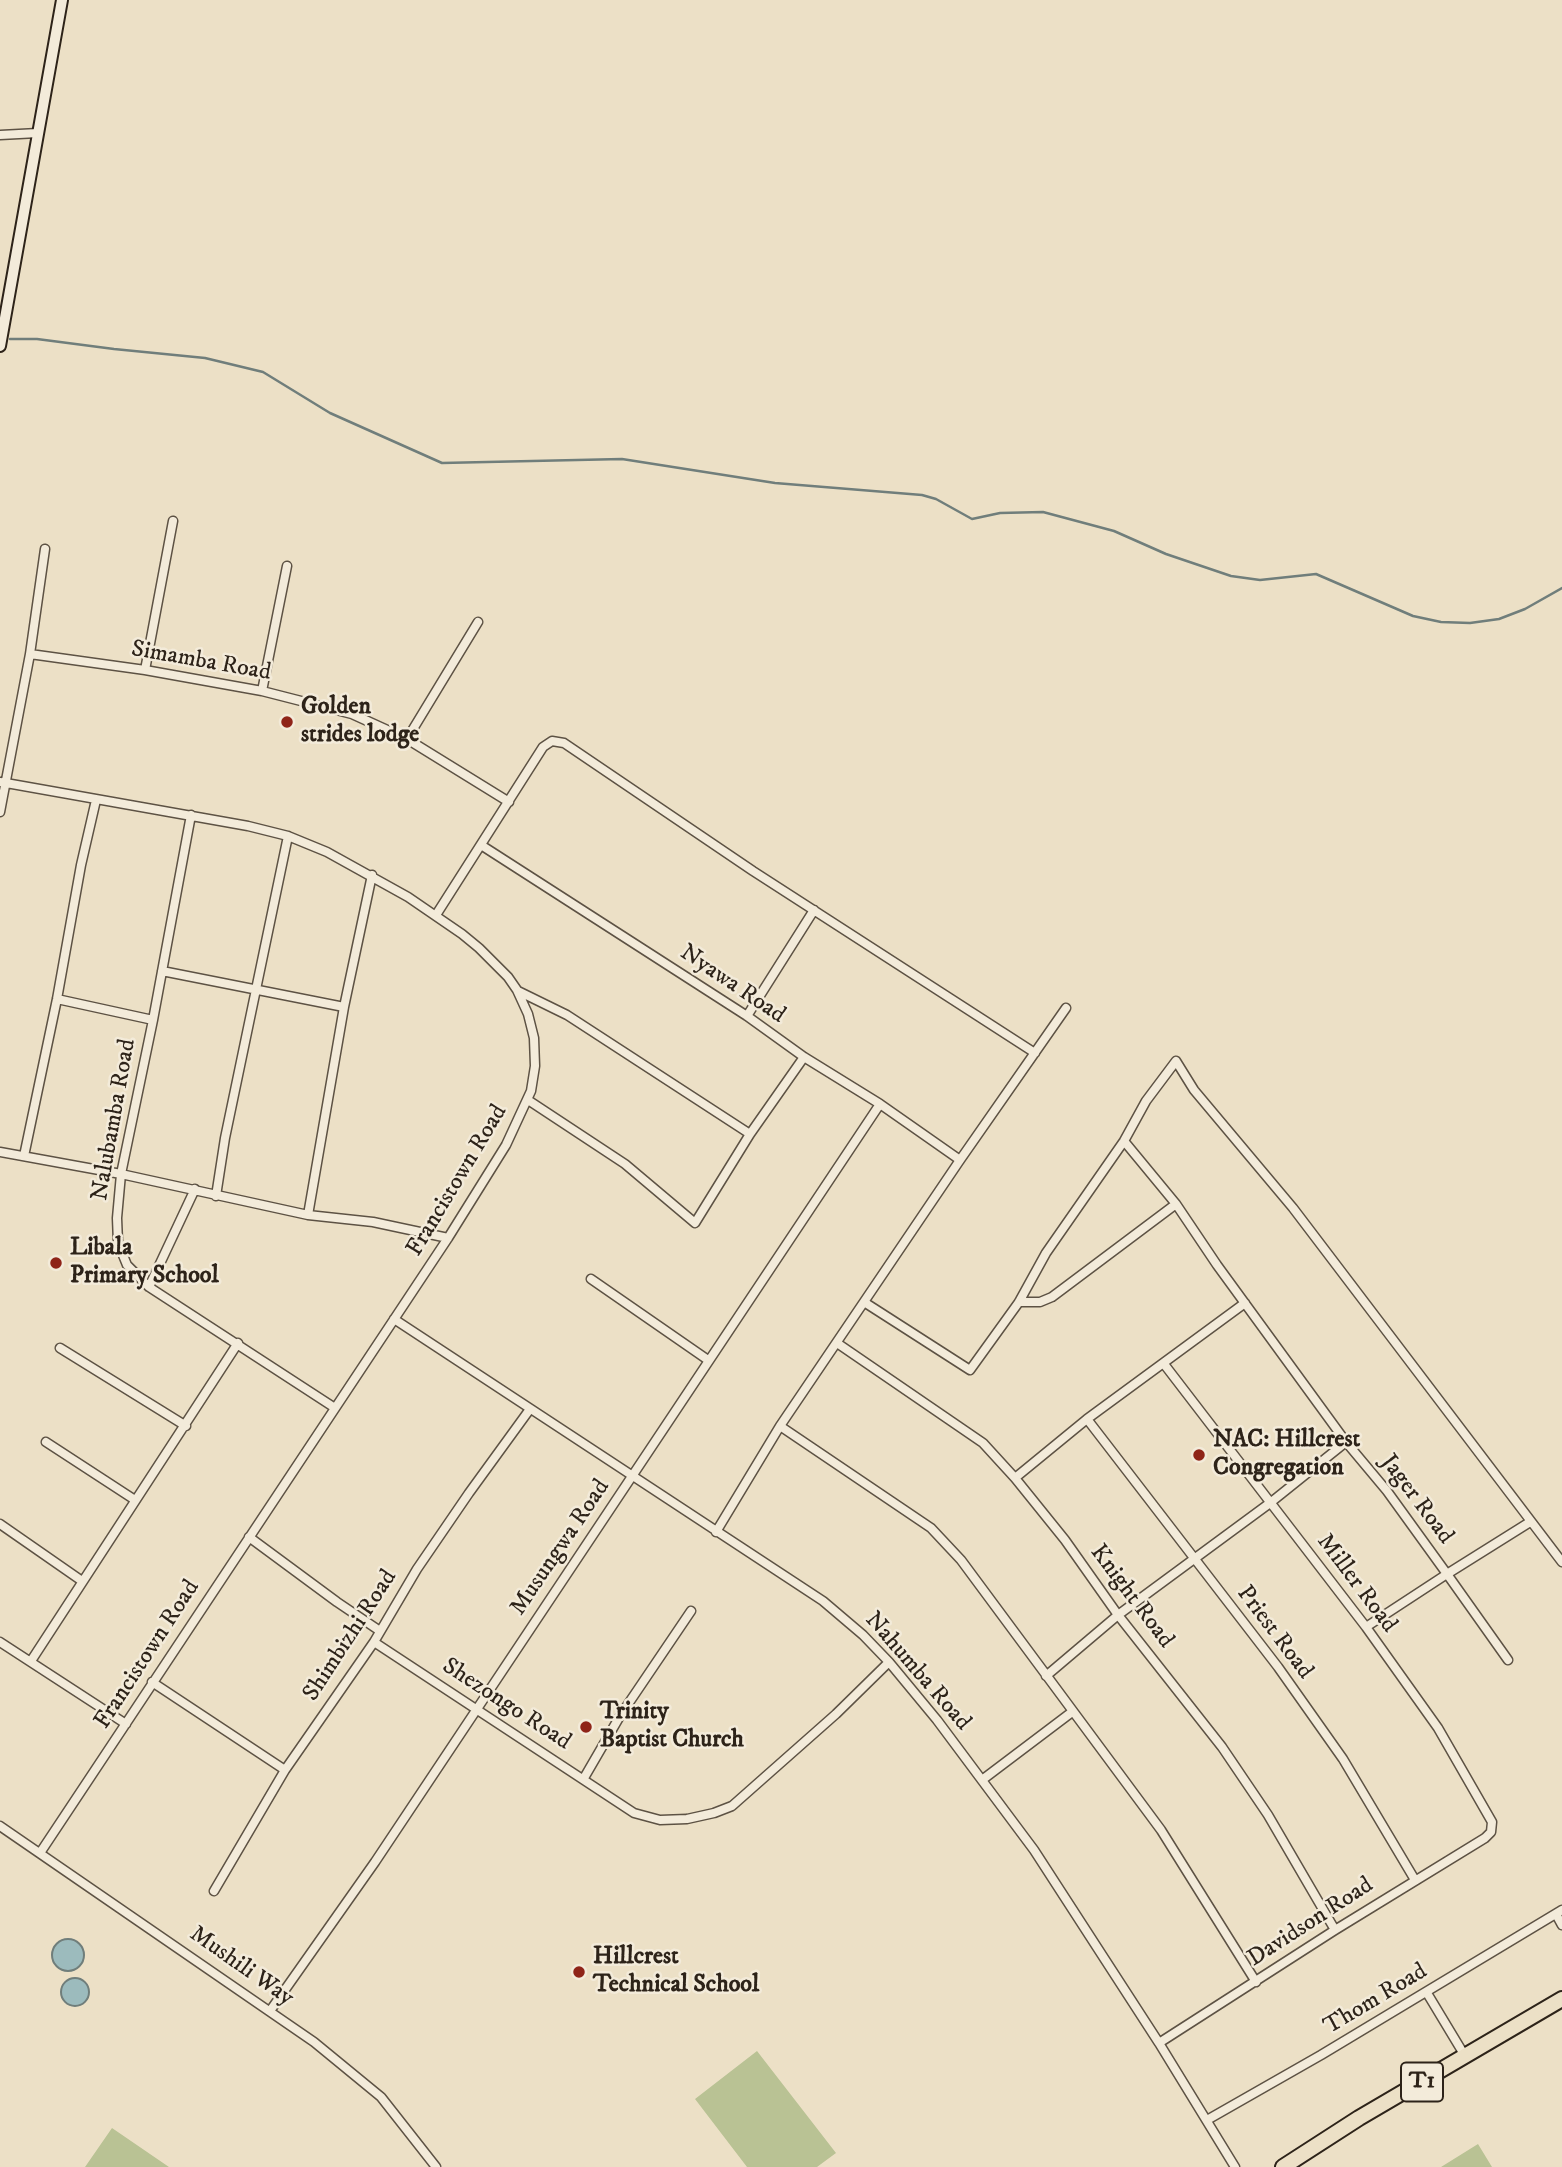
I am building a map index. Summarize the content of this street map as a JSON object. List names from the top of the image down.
{
  "streets": {
    "highway": ["T1"],
    "street": [
      "Simamba Road",
      "Nyawa Road",
      "Nalubamba Road",
      "Francistown Road",
      "Jager Road",
      "Musungwa Road",
      "Miller Road",
      "Knight Road",
      "Priest Road",
      "Shimbizhi Road",
      "Nahumba Road",
      "Shezongo Road",
      "Davidson Road",
      "Mushili Way",
      "Thom Road"
    ]
  },
  "crossings": [
    ["Nyawa Road", "Musungwa Road"],
    ["Nalubamba Road", "Francistown Road"],
    ["Francistown Road", "Nahumba Road"],
    ["Francistown Road", "Mushili Way"],
    ["Jager Road", "Miller Road"],
    ["Musungwa Road", "Nahumba Road"],
    ["Musungwa Road", "Shezongo Road"],
    ["Musungwa Road", "Mushili Way"],
    ["Miller Road", "Davidson Road"],
    ["Knight Road", "Davidson Road"],
    ["Priest Road", "Davidson Road"],
    ["Shimbizhi Road", "Nahumba Road"],
    ["Shimbizhi Road", "Shezongo Road"],
    ["Nahumba Road", "Shezongo Road"],
    ["Nahumba Road", "Davidson Road"],
    ["Nahumba Road", "Thom Road"]
  ],
  "places": [
    "Golden strides lodge",
    "Libala Primary School",
    "NAC: Hillcrest Congregation",
    "Trinity Baptist Church",
    "Hillcrest Technical School"
  ]
}
